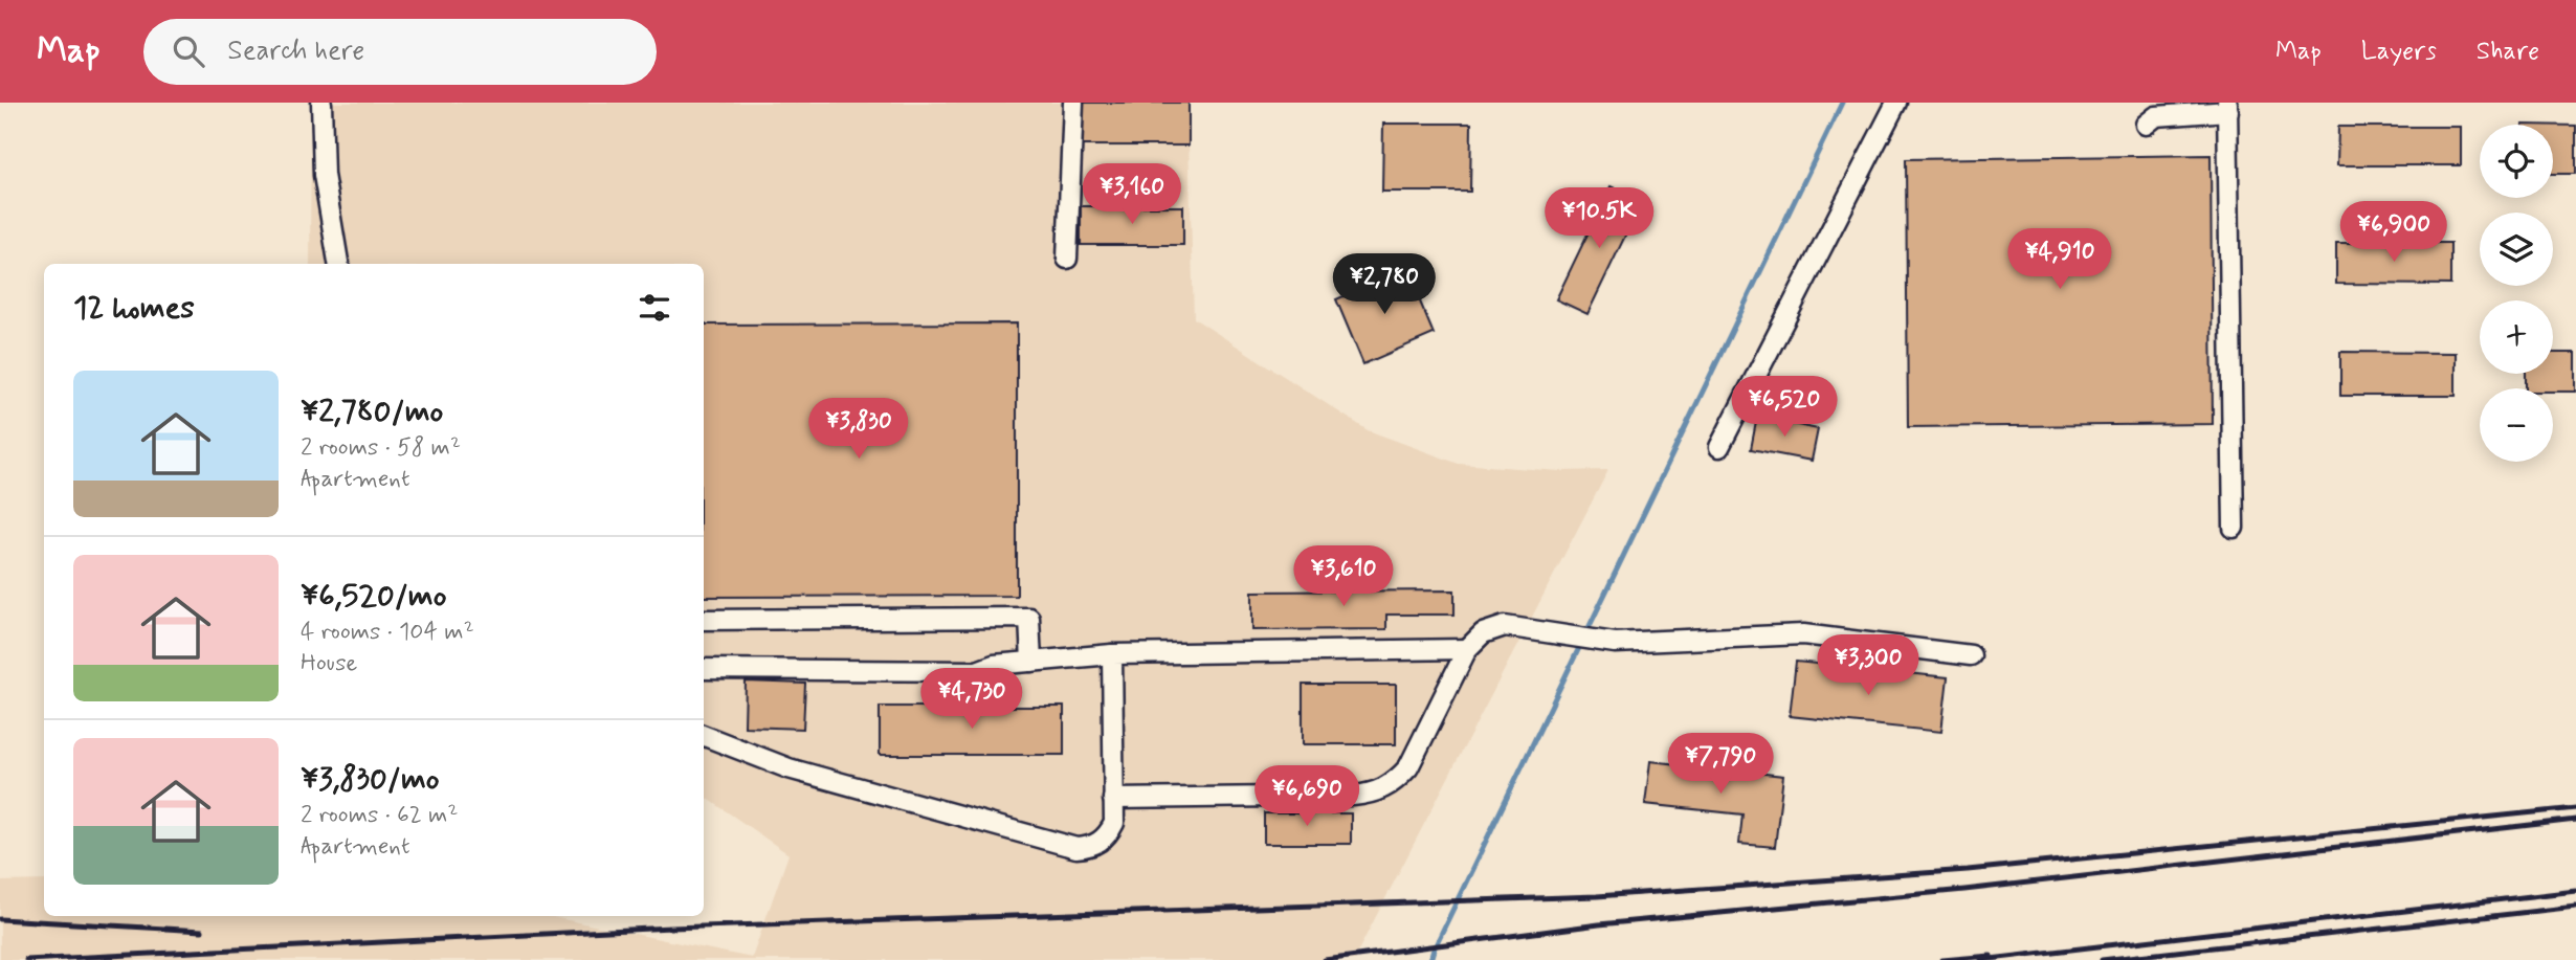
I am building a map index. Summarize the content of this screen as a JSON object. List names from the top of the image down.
{
  "page": {
    "header": "Map",
    "search": "Search here",
    "nav": ["Map", "Layers", "Share"],
    "map_buttons": ["+", "−"],
    "price": [
      "¥3,160",
      "¥10.5K",
      "¥6,900",
      "¥4,910",
      "¥2,780",
      "¥6,520",
      "¥3,830",
      "¥3,610",
      "¥3,300",
      "¥4,730",
      "¥7,790",
      "¥6,690"
    ],
    "heading": "12 homes",
    "list": [
      {
        "name": "¥2,780/mo",
        "note": "2 rooms · 58 m² · Apartment"
      },
      {
        "name": "¥6,520/mo",
        "note": "4 rooms · 104 m² · House"
      },
      {
        "name": "¥3,830/mo",
        "note": "2 rooms · 62 m² · Apartment"
      }
    ]
  }
}
